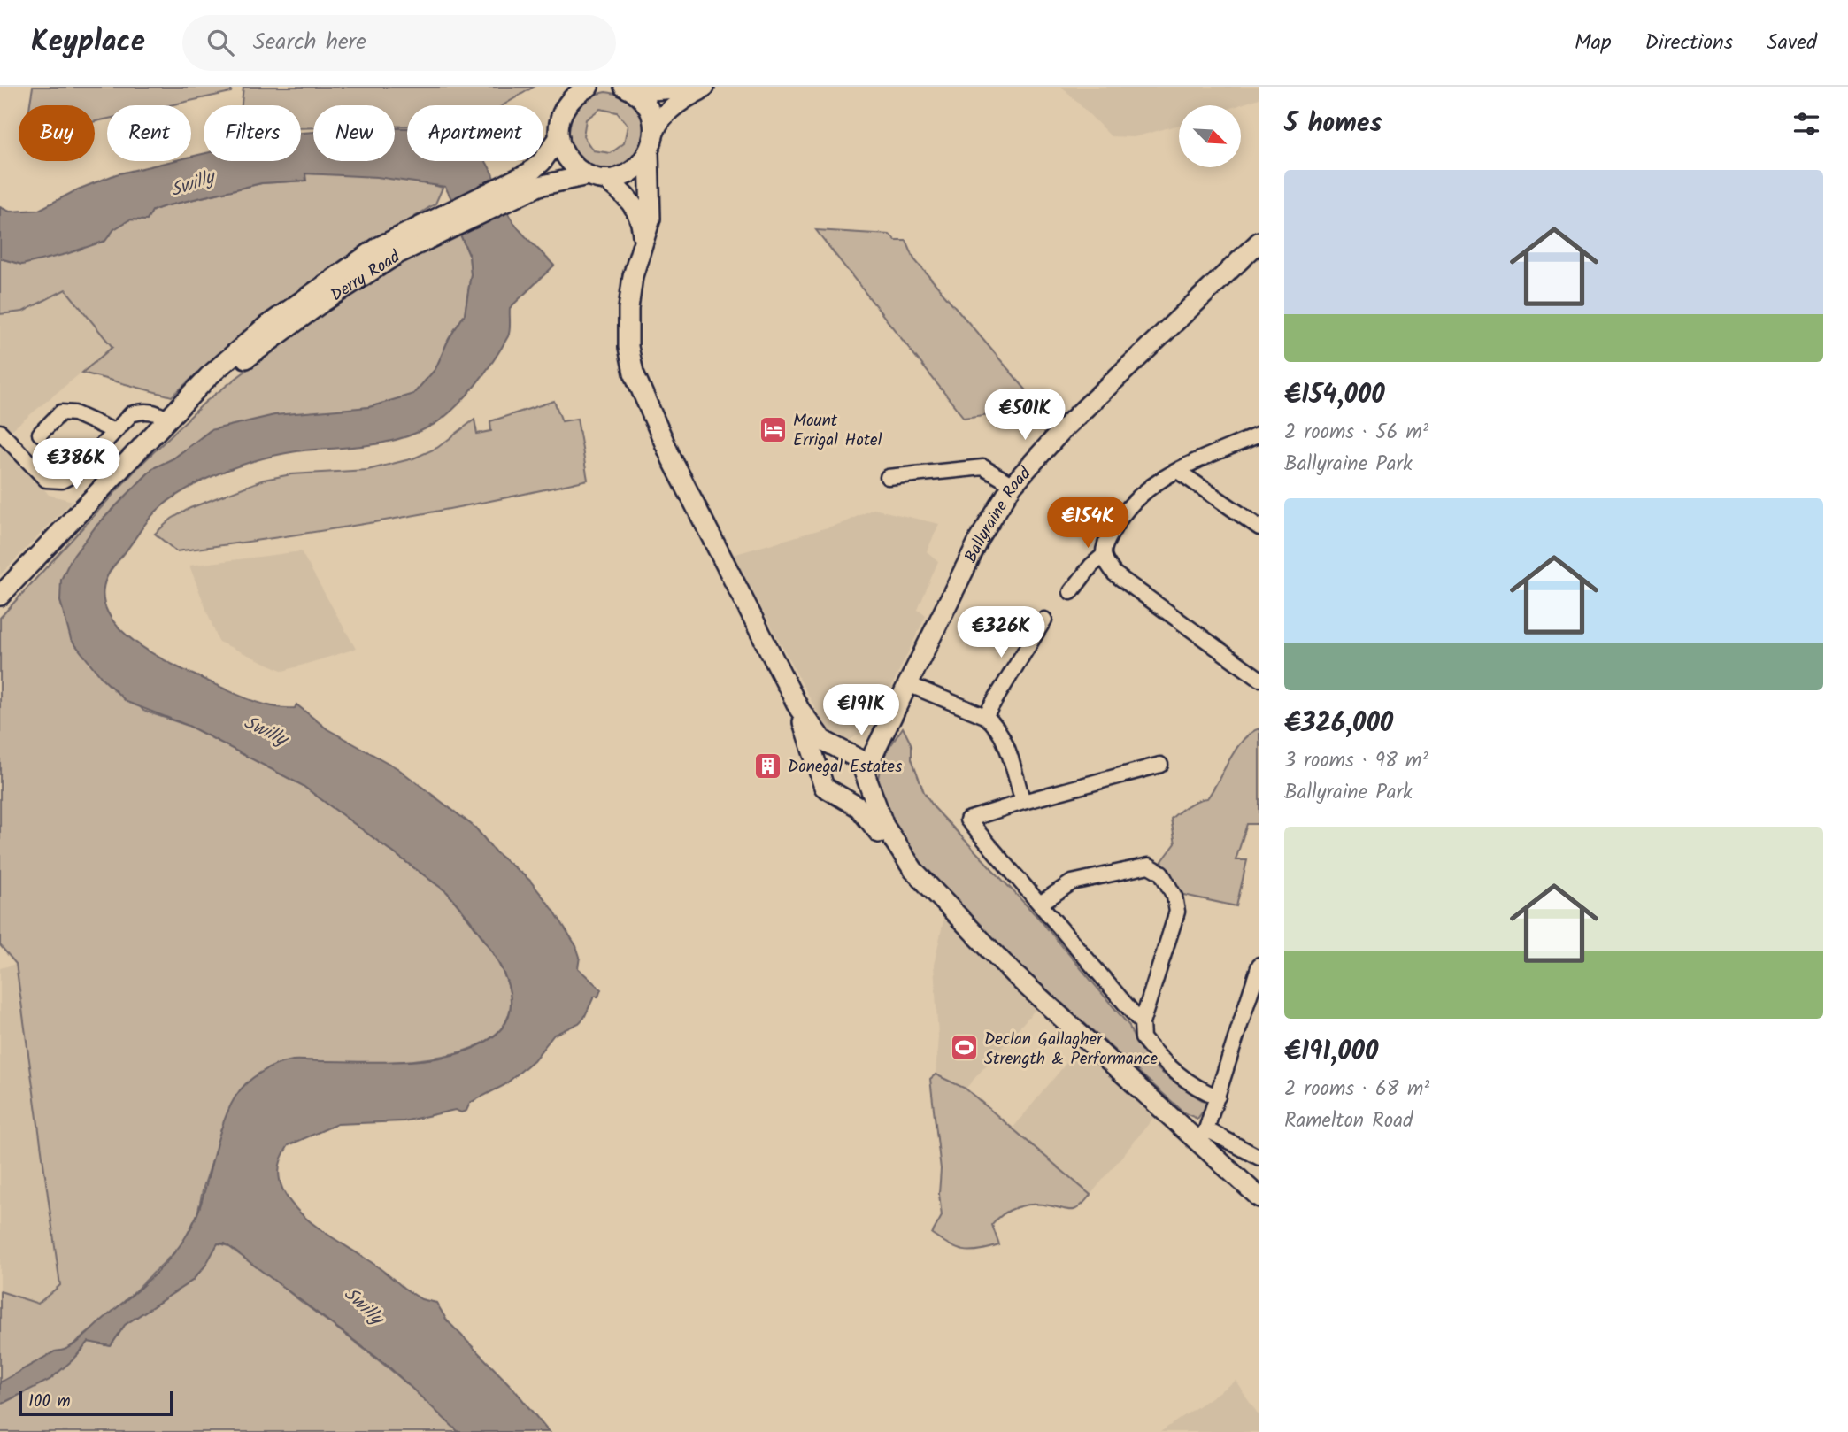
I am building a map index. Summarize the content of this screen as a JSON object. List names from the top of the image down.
{
  "streets": {
    "main road": ["Derry Road", "Ballyraine Road"]
  },
  "water": ["Swilly"],
  "places": {
    "hotel": ["Mount Errigal Hotel"],
    "building": ["Donegal Estates"],
    "sports": ["Declan Gallagher Strength & Performance"]
  },
  "scale_bar": "100 m",
  "north": "bottom right",
  "page": {
    "header": "Keyplace",
    "search": "Search here",
    "nav": ["Map", "Directions", "Saved"],
    "heading": "5 homes",
    "chip": [
      "Buy",
      "Rent",
      "Filters",
      "New",
      "Apartment"
    ],
    "list": [
      {
        "name": "€154,000",
        "note": "2 rooms · 56 m² · Ballyraine Park"
      },
      {
        "name": "€326,000",
        "note": "3 rooms · 98 m² · Ballyraine Park"
      },
      {
        "name": "€191,000",
        "note": "2 rooms · 68 m² · Ramelton Road"
      }
    ],
    "price": [
      "€501K",
      "€386K",
      "€154K",
      "€326K",
      "€191K"
    ],
    "scale": "100 m"
  }
}
